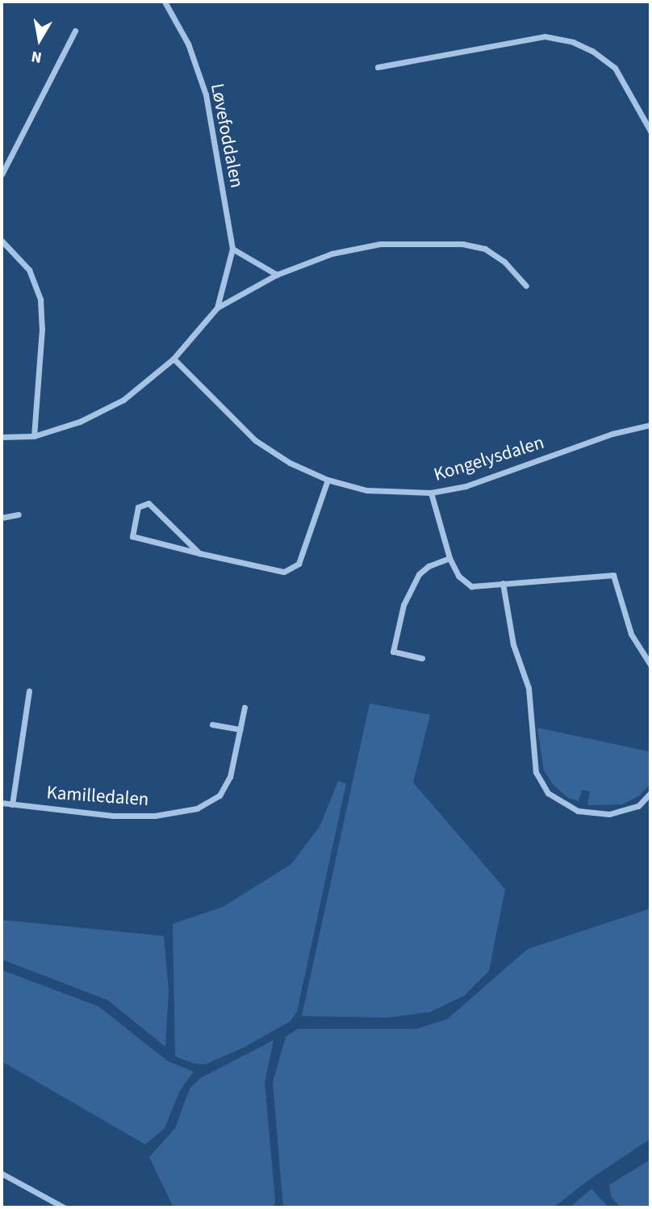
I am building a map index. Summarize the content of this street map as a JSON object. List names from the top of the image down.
{
  "streets": {
    "street": ["Løvefoddalen", "Kongelysdalen", "Kamilledalen"]
  },
  "north": "bottom"
}
